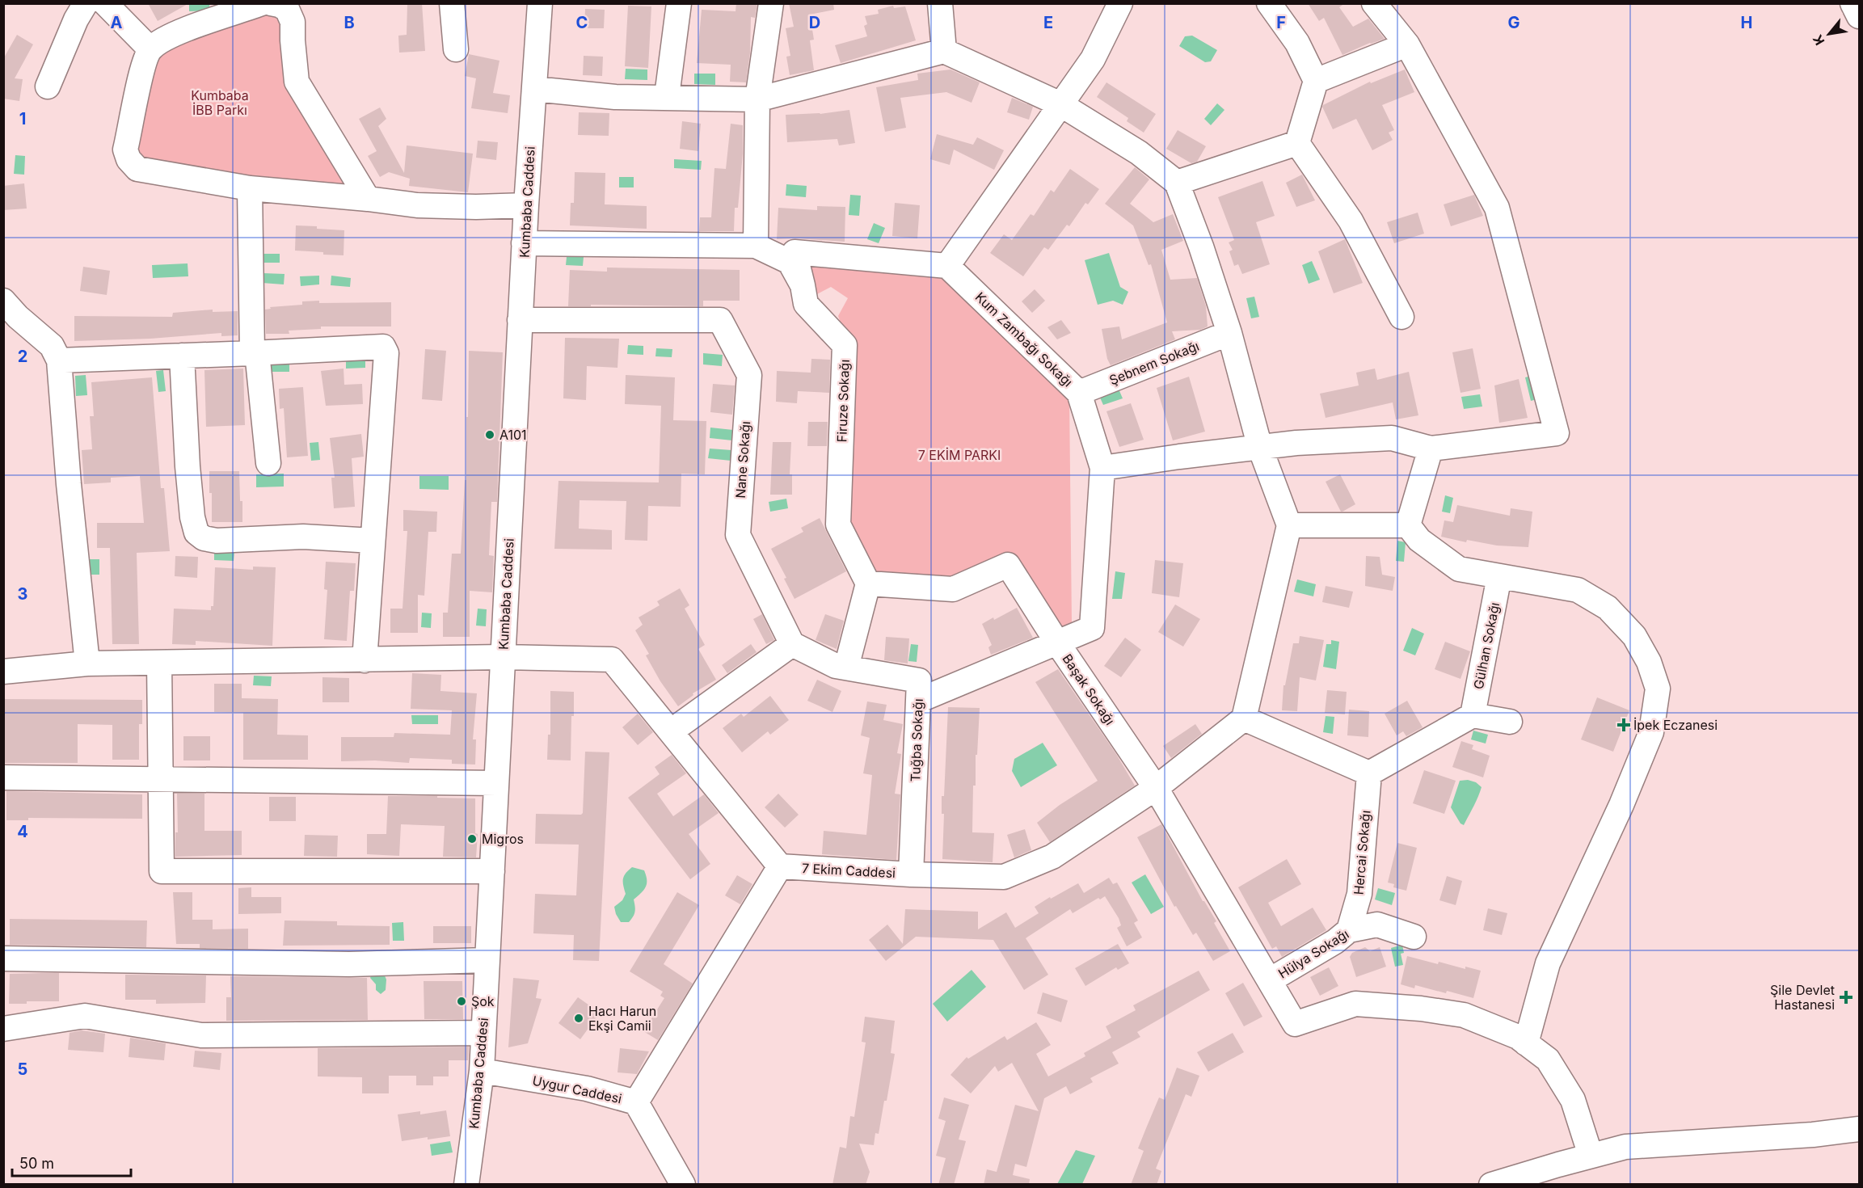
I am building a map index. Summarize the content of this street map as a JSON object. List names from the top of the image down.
{
  "streets": {
    "street": [
      "Kumbaba Caddesi",
      "Kum Zambağı Sokağı",
      "Şebnem Sokağı",
      "Firuze Sokağı",
      "Nane Sokağı",
      "Gülhan Sokağı",
      "Başak Sokağı",
      "Tuğba Sokağı",
      "Hercai Sokağı",
      "7 Ekim Caddesi",
      "Hülya Sokağı",
      "Uygur Caddesi"
    ]
  },
  "crossings": [
    ["Kumbaba Caddesi", "Firuze Sokağı"],
    ["Kumbaba Caddesi", "Nane Sokağı"],
    ["Kumbaba Caddesi", "Uygur Caddesi"],
    ["Kum Zambağı Sokağı", "Şebnem Sokağı"],
    ["Kum Zambağı Sokağı", "Başak Sokağı"],
    ["Nane Sokağı", "Tuğba Sokağı"],
    ["Başak Sokağı", "Tuğba Sokağı"],
    ["Başak Sokağı", "7 Ekim Caddesi"],
    ["Başak Sokağı", "Hülya Sokağı"],
    ["Tuğba Sokağı", "7 Ekim Caddesi"],
    ["Hercai Sokağı", "Hülya Sokağı"]
  ],
  "parks": ["Kumbaba İBB Parkı", "7 EKİM PARKI"],
  "places": {
    "other": [
      "A101",
      "Migros",
      "Şok",
      "Hacı Harun Ekşi Camii"
    ],
    "health": ["İpek Eczanesi", "Şile Devlet Hastanesi"]
  },
  "scale_bar": "50 m",
  "north": "bottom left",
  "grid": {
    "columns": [
      "A",
      "B",
      "C",
      "D",
      "E",
      "F",
      "G",
      "H"
    ],
    "rows": [
      "1",
      "2",
      "3",
      "4",
      "5"
    ]
  }
}
